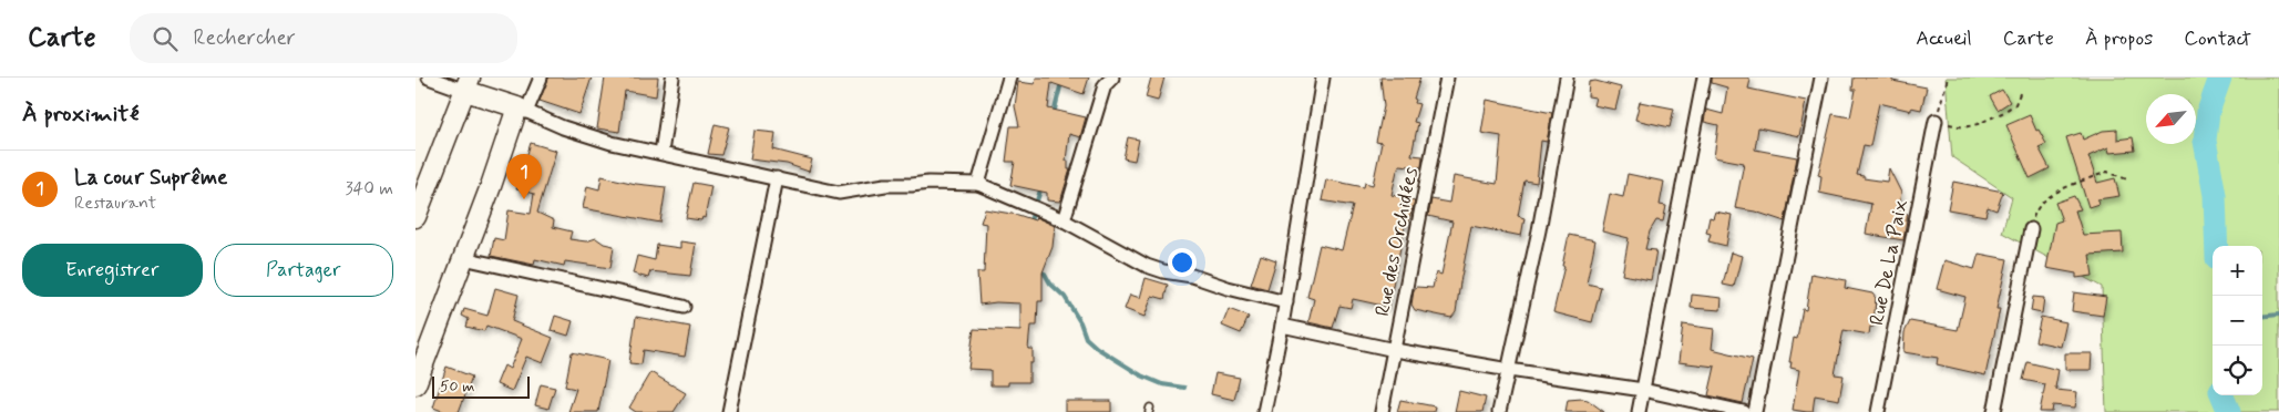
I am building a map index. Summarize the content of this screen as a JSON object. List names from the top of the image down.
{
  "streets": {
    "street": ["Rue des Orchidées", "Rue De La Paix"]
  },
  "scale_bar": "50 m",
  "north": "bottom left",
  "page": {
    "header": "Carte",
    "search": "Rechercher",
    "nav": [
      "Accueil",
      "Carte",
      "À propos",
      "Contact"
    ],
    "heading": "À proximité",
    "list": [
      {
        "mark": "1",
        "name": "La cour Suprême",
        "note": "Restaurant",
        "value": "340 m"
      }
    ],
    "pins": "1",
    "buttons": ["Enregistrer", "Partager"],
    "map_buttons": ["+", "−"],
    "scale": "50 m"
  }
}
